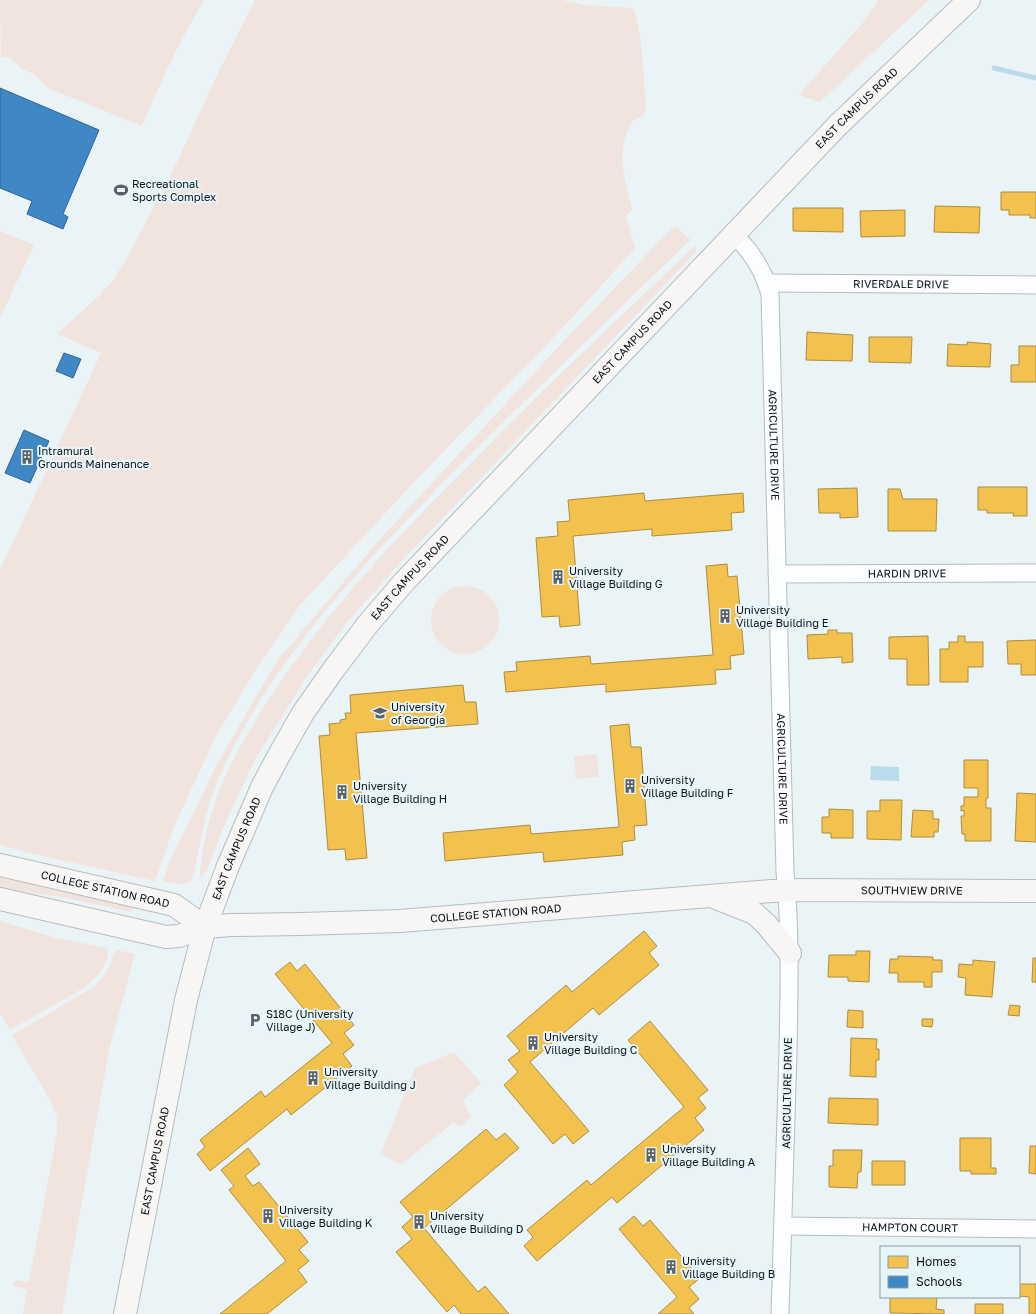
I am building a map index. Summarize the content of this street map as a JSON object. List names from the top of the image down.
{
  "streets": {
    "main road": ["EAST CAMPUS ROAD", "COLLEGE STATION ROAD", "SOUTHVIEW DRIVE"],
    "street": [
      "RIVERDALE DRIVE",
      "AGRICULTURE DRIVE",
      "HARDIN DRIVE",
      "HAMPTON COURT"
    ]
  },
  "crossings": [
    ["EAST CAMPUS ROAD", "AGRICULTURE DRIVE"],
    ["EAST CAMPUS ROAD", "COLLEGE STATION ROAD"],
    ["RIVERDALE DRIVE", "AGRICULTURE DRIVE"],
    ["AGRICULTURE DRIVE", "HARDIN DRIVE"],
    ["AGRICULTURE DRIVE", "COLLEGE STATION ROAD"],
    ["AGRICULTURE DRIVE", "SOUTHVIEW DRIVE"],
    ["AGRICULTURE DRIVE", "HAMPTON COURT"],
    ["COLLEGE STATION ROAD", "SOUTHVIEW DRIVE"]
  ],
  "places": {
    "sports": ["Recreational Sports Complex"],
    "building": [
      "Intramural Grounds Mainenance",
      "University Village Building G",
      "University Village Building E",
      "University Village Building F",
      "University Village Building H",
      "University Village Building C",
      "University Village Building J",
      "University Village Building A",
      "University Village Building K",
      "University Village Building D",
      "University Village Building B"
    ],
    "school or university": ["University of Georgia"],
    "parking": ["S18C (University Village J)"]
  },
  "legend": ["Homes", "Schools"]
}
